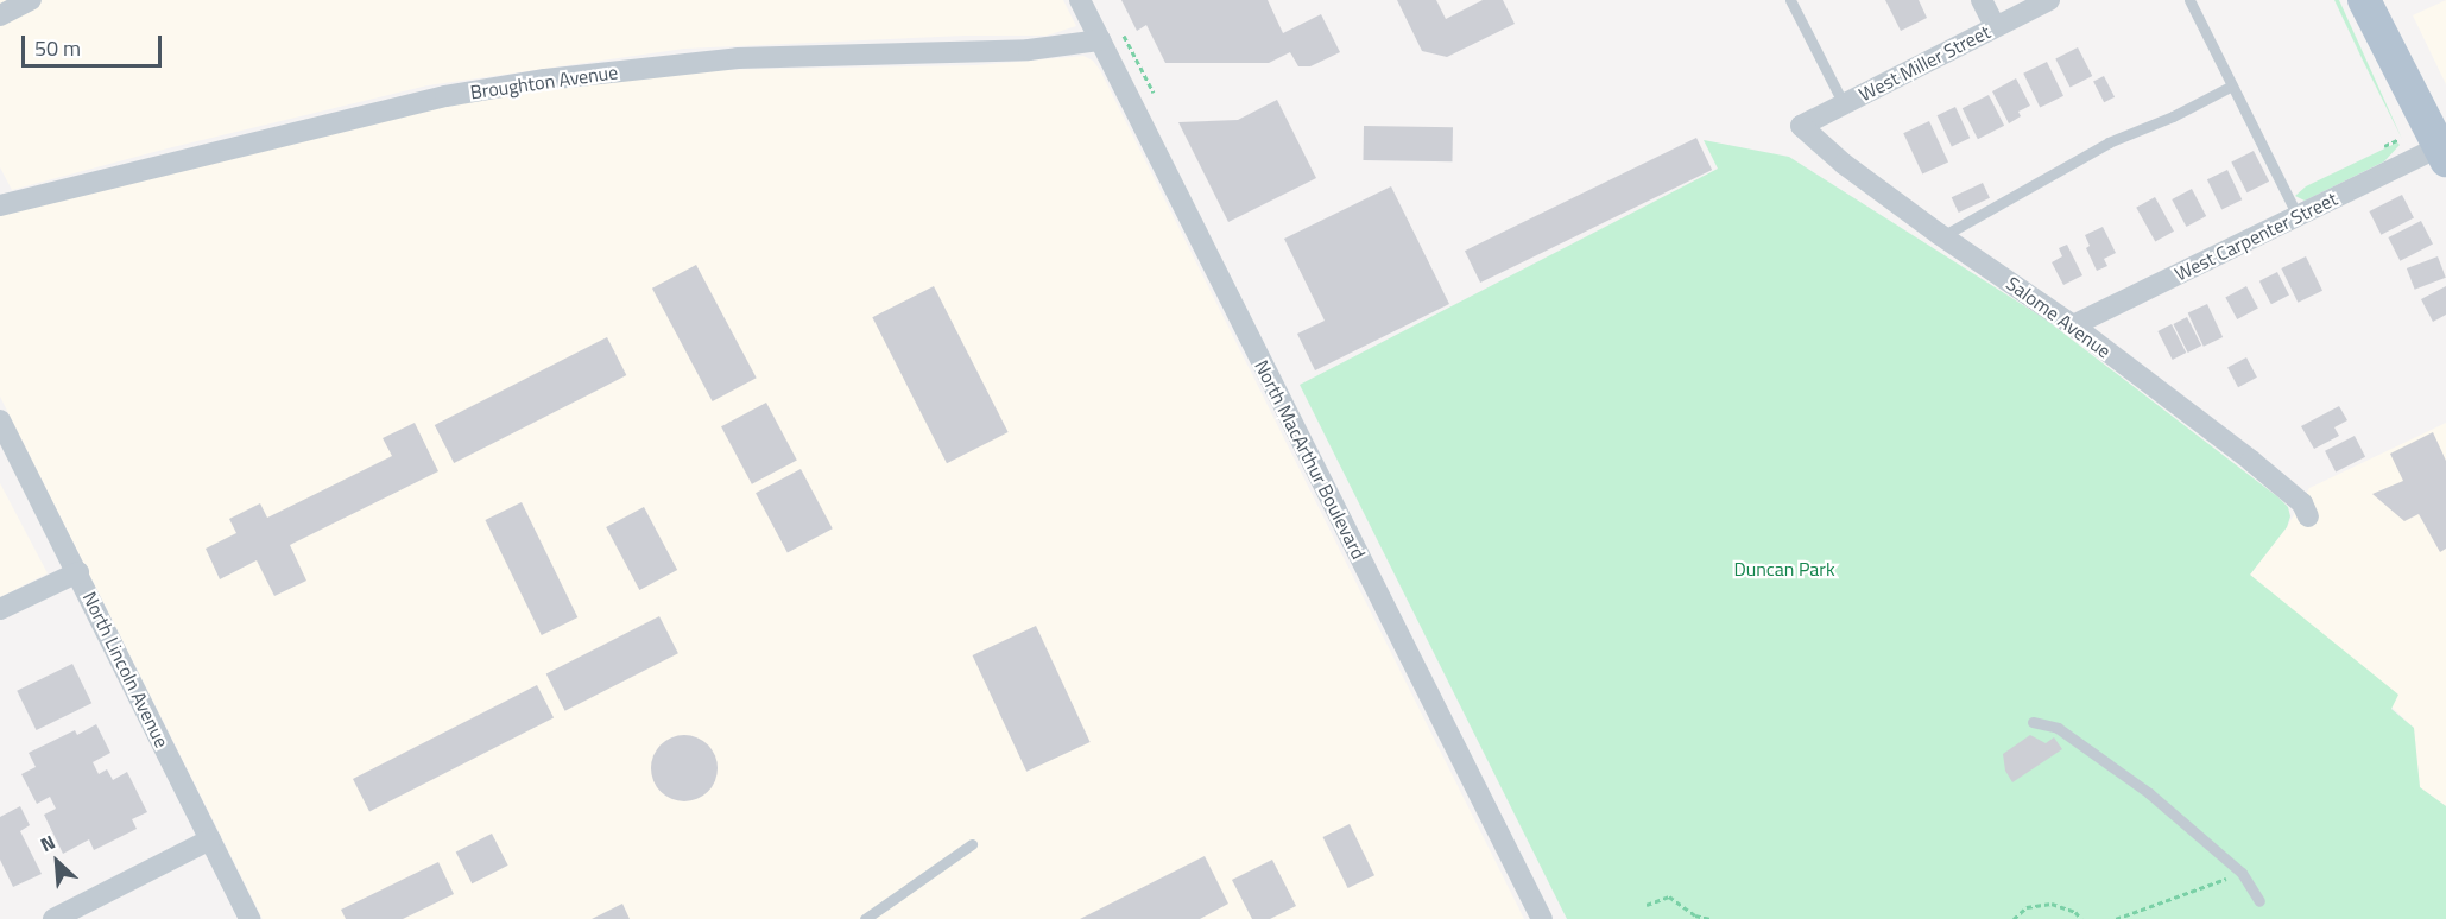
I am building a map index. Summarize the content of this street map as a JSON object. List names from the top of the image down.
{
  "streets": {
    "street": [
      "West Miller Street",
      "Broughton Avenue",
      "West Carpenter Street",
      "Salome Avenue",
      "North MacArthur Boulevard",
      "North Lincoln Avenue"
    ]
  },
  "crossings": [
    ["West Miller Street", "Salome Avenue"],
    ["Broughton Avenue", "North MacArthur Boulevard"],
    ["West Carpenter Street", "Salome Avenue"]
  ],
  "parks": ["Duncan Park"],
  "scale_bar": "50 m",
  "north": "top left"
}
